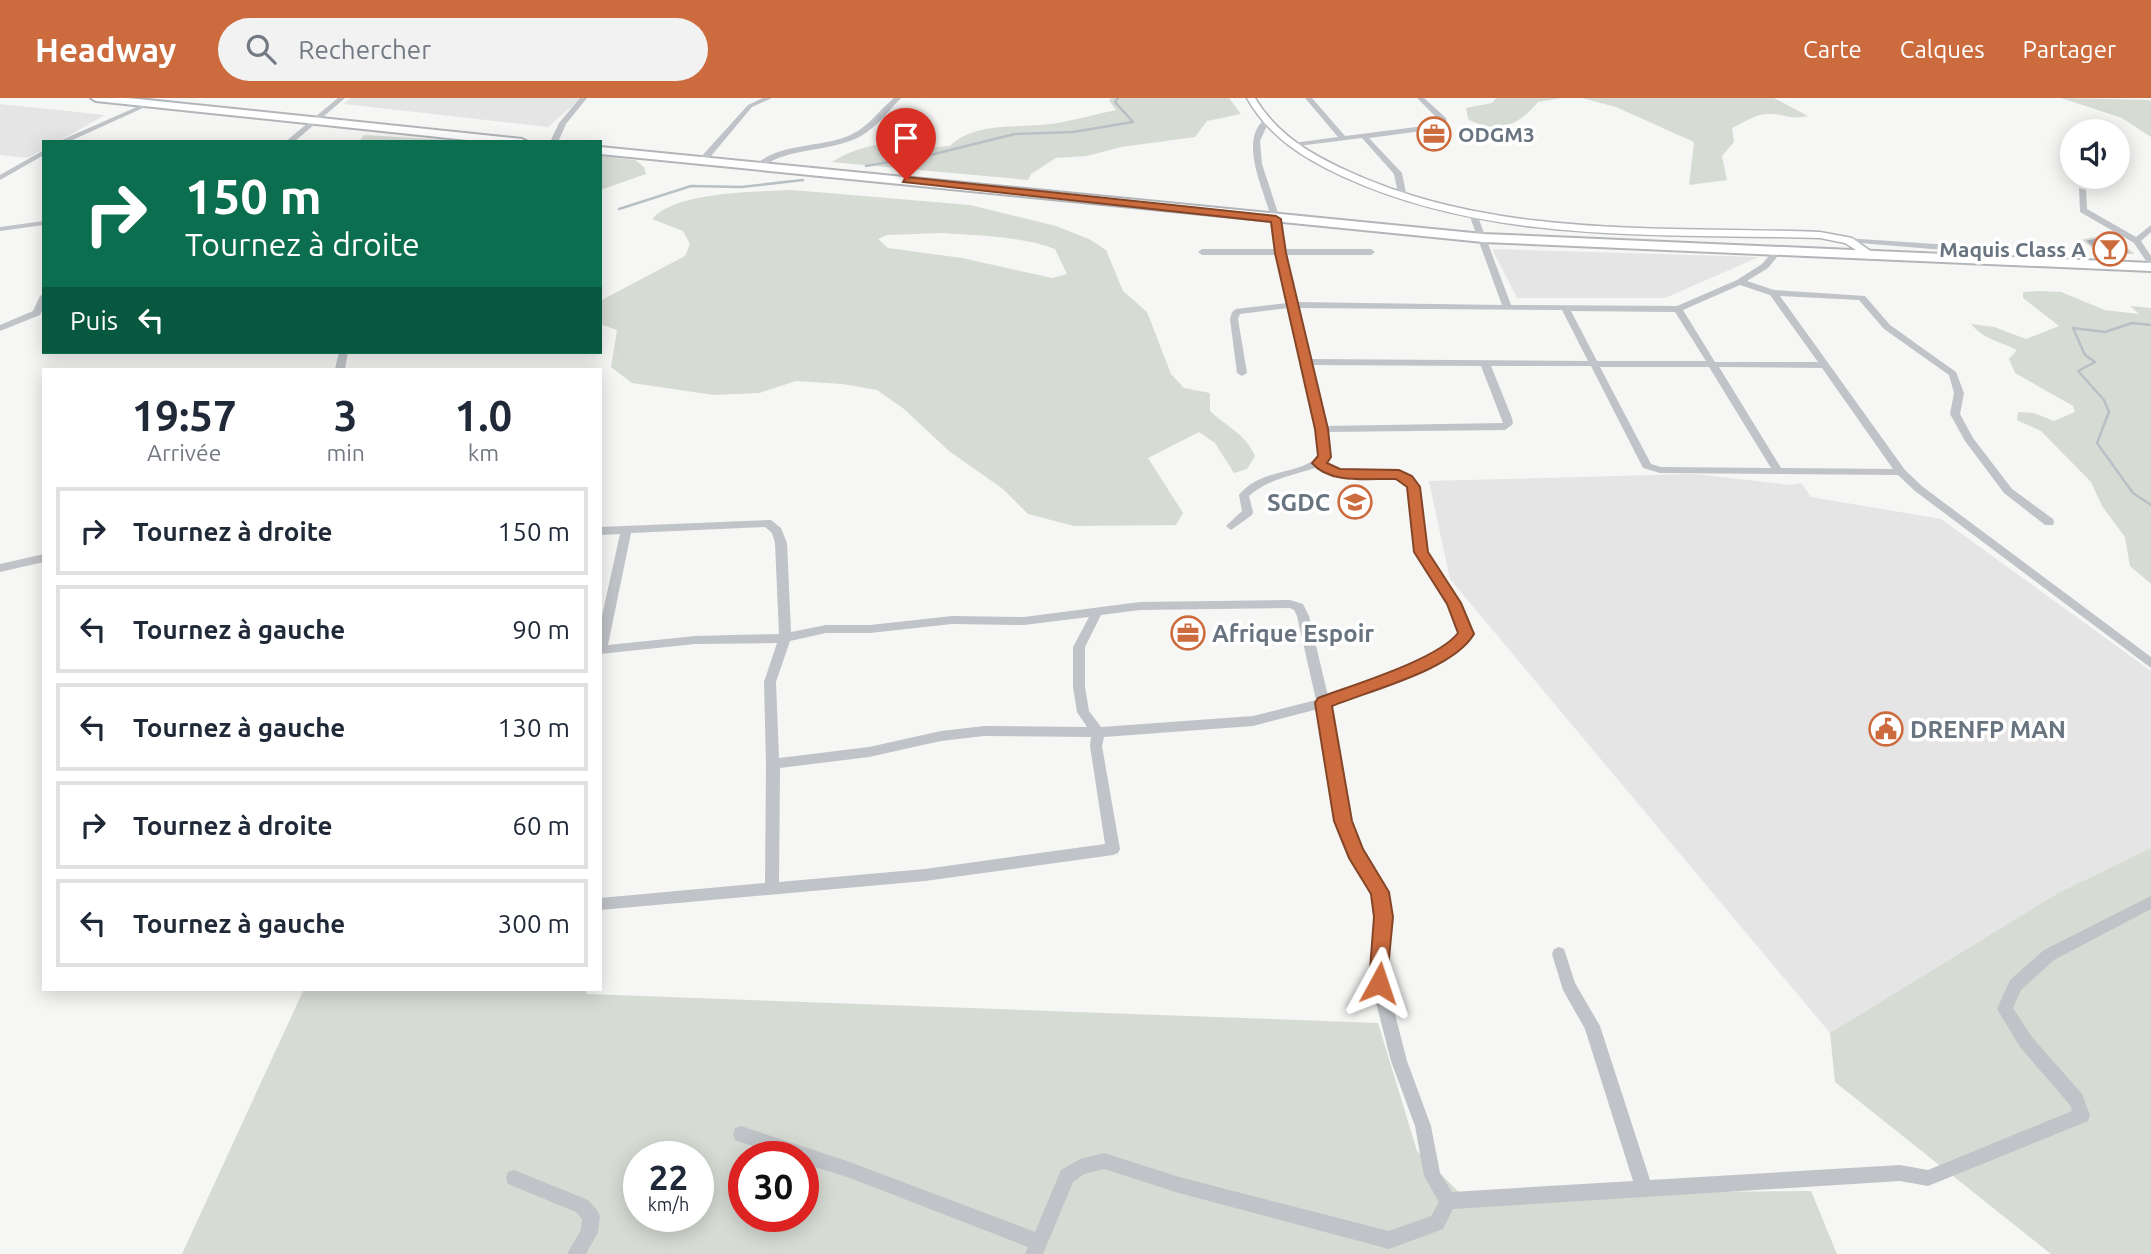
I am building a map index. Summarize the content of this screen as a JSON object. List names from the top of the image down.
{
  "places": {
    "office": ["ODGM3", "Afrique Espoir"],
    "bar": ["Maquis Class A"],
    "school or university": ["SGDC"],
    "public building": ["DRENFP MAN"]
  },
  "page": {
    "header": "Headway",
    "search": "Rechercher",
    "nav": ["Carte", "Calques", "Partager"],
    "turn": ["150 m", "Tournez à droite"],
    "then": "Puis",
    "eta": [
      "19:57",
      "Arrivée",
      "3",
      "min",
      "1.0",
      "km"
    ],
    "list": [
      {
        "name": "Tournez à droite",
        "value": "150 m"
      },
      {
        "name": "Tournez à gauche",
        "value": "90 m"
      },
      {
        "name": "Tournez à gauche",
        "value": "130 m"
      },
      {
        "name": "Tournez à droite",
        "value": "60 m"
      },
      {
        "name": "Tournez à gauche",
        "value": "300 m"
      }
    ],
    "speed": "22 km/h",
    "limit": "30"
  }
}
